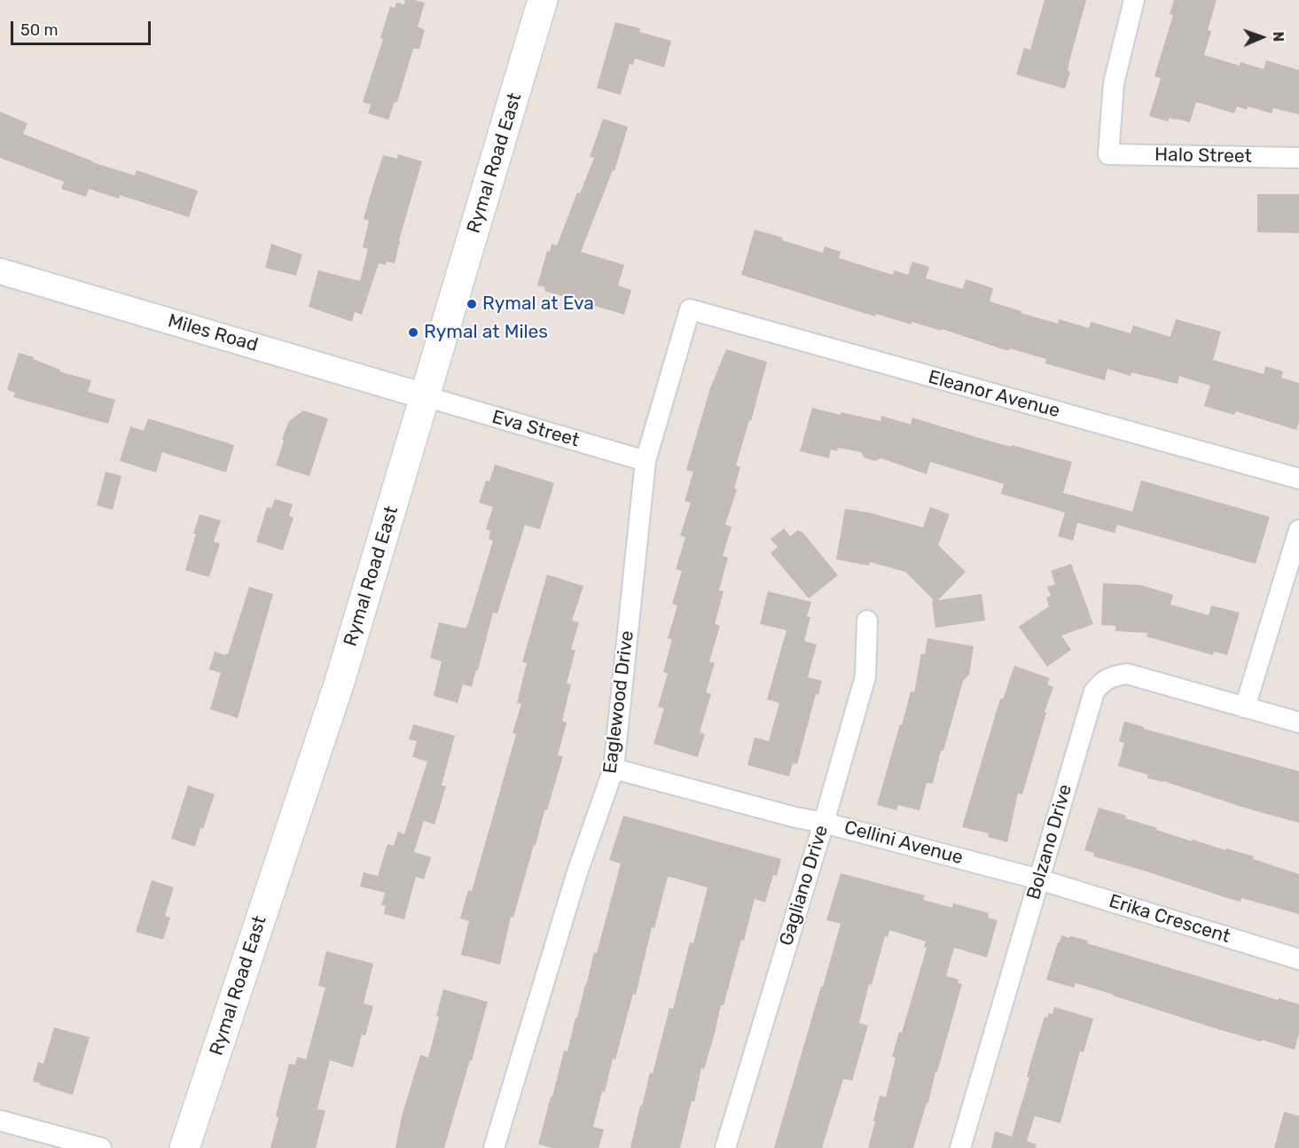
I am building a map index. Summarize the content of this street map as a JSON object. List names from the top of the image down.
{
  "streets": {
    "main road": ["Rymal Road East"],
    "street": [
      "Halo Street",
      "Miles Road",
      "Eleanor Avenue",
      "Eva Street",
      "Eaglewood Drive",
      "Bolzano Drive",
      "Cellini Avenue",
      "Gagliano Drive",
      "Erika Crescent"
    ]
  },
  "crossings": [
    ["Rymal Road East", "Miles Road"],
    ["Rymal Road East", "Eva Street"],
    ["Miles Road", "Eva Street"],
    ["Eleanor Avenue", "Eaglewood Drive"],
    ["Eva Street", "Eaglewood Drive"],
    ["Eaglewood Drive", "Cellini Avenue"],
    ["Bolzano Drive", "Cellini Avenue"],
    ["Bolzano Drive", "Erika Crescent"],
    ["Cellini Avenue", "Gagliano Drive"],
    ["Cellini Avenue", "Erika Crescent"]
  ],
  "places": ["Rymal at Eva", "Rymal at Miles"],
  "scale_bar": "50 m",
  "north": "right"
}
